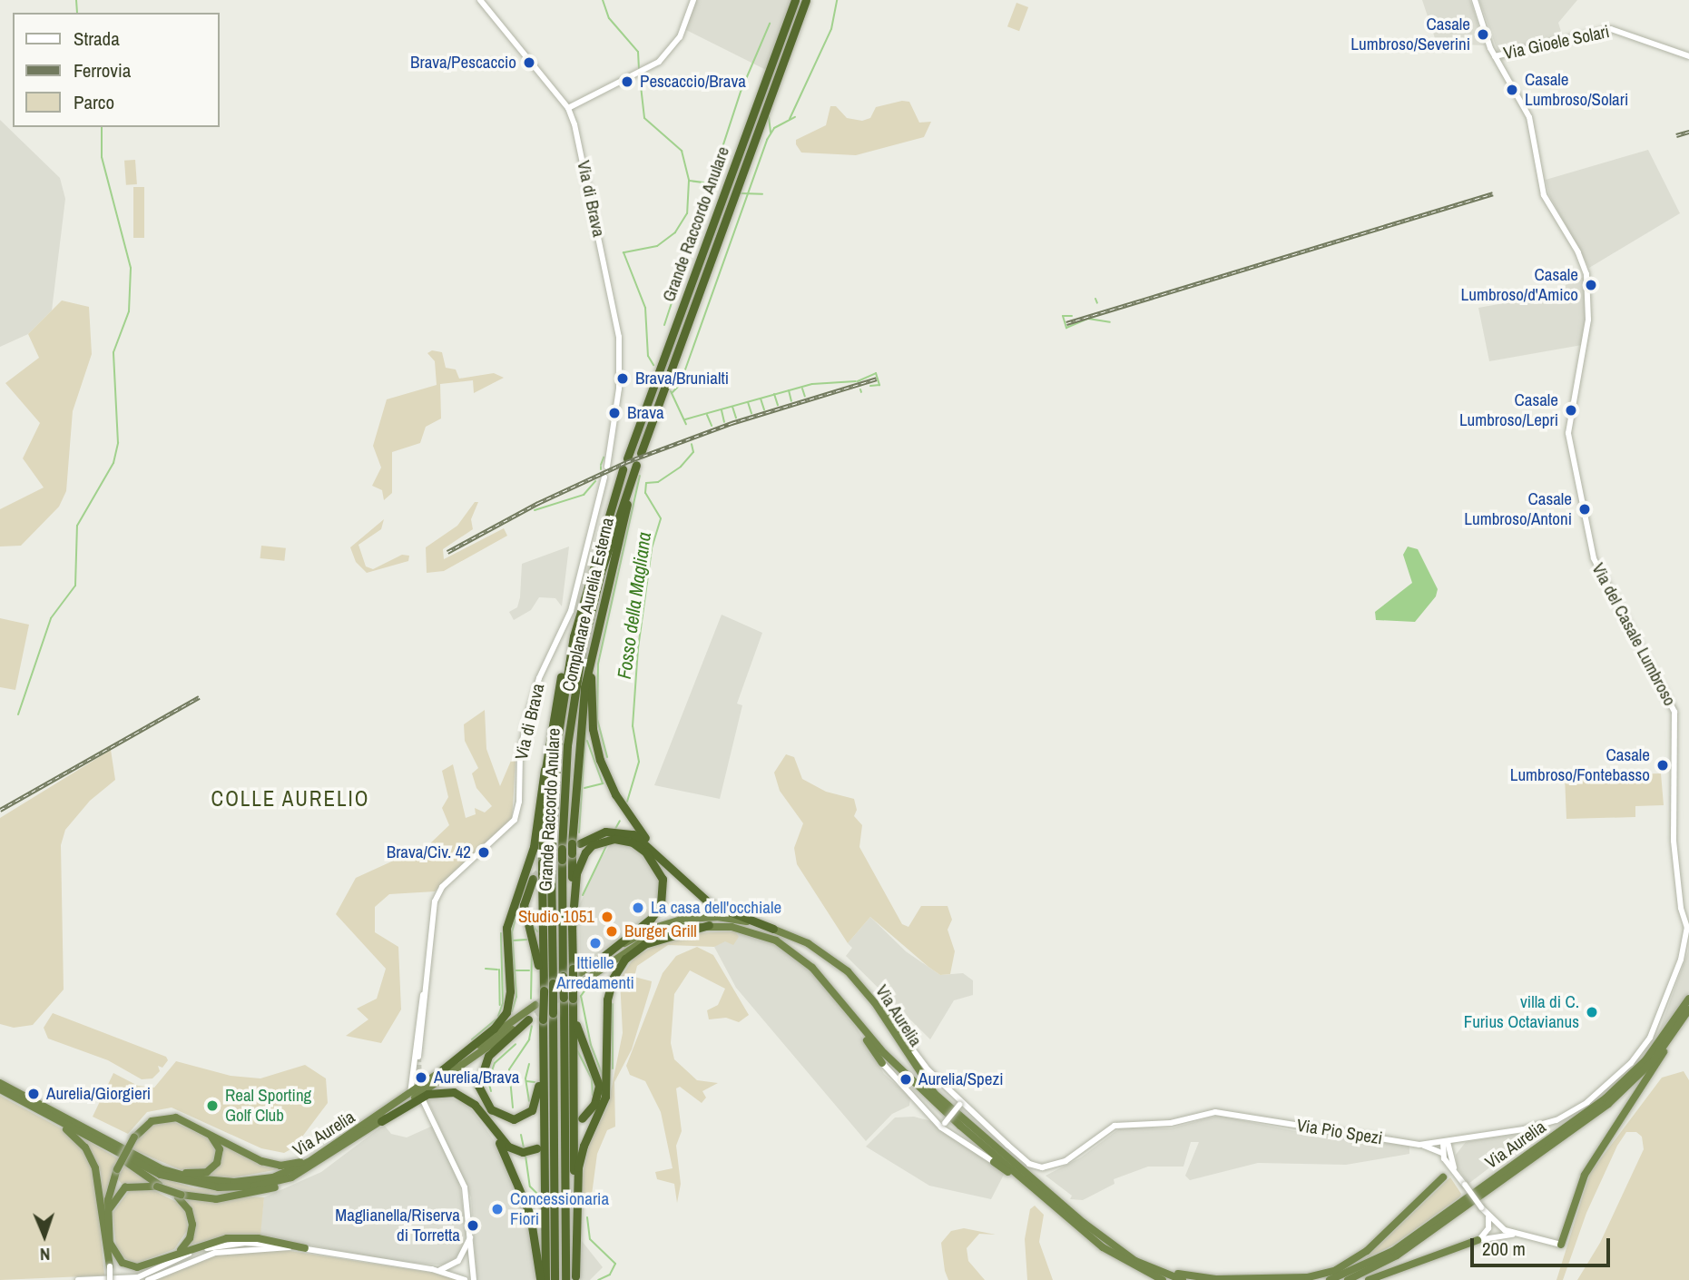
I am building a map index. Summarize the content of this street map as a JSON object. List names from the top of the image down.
{
  "streets": {
    "highway": ["Grande Raccordo Anulare", "Complanare Aurelia Esterna", "Via Aurelia"],
    "street": [
      "Via Gioele Solari",
      "Via di Brava",
      "Via del Casale Lumbroso",
      "Via Pio Spezi"
    ]
  },
  "crossings": [
    ["Via Gioele Solari", "Via del Casale Lumbroso"],
    ["Via di Brava", "Via Aurelia"],
    ["Grande Raccordo Anulare", "Complanare Aurelia Esterna"],
    ["Complanare Aurelia Esterna", "Via Aurelia"],
    ["Via del Casale Lumbroso", "Via Pio Spezi"],
    ["Via Aurelia", "Via Pio Spezi"]
  ],
  "districts": ["COLLE AURELIO"],
  "water": ["Fosso della Magliana"],
  "places": [
    "Casale Lumbroso/Severini",
    "Brava/Pescaccio",
    "Pescaccio/Brava",
    "Casale Lumbroso/Solari",
    "Casale Lumbroso/d'Amico",
    "Brava/Brunialti",
    "Casale Lumbroso/Lepri",
    "Brava",
    "Casale Lumbroso/Antoni",
    "Casale Lumbroso/Fontebasso",
    "Brava/Civ. 42",
    "La casa dell'occhiale",
    "Studio 1051",
    "Burger Grill",
    "Ittielle Arredamenti",
    "villa di C. Furius Octavianus",
    "Aurelia/Brava",
    "Aurelia/Spezi",
    "Aurelia/Giorgieri",
    "Real Sporting Golf Club",
    "Concessionaria Fiori",
    "Maglianella/Riserva di Torretta"
  ],
  "legend": ["Strada", "Ferrovia", "Parco"],
  "scale_bar": "200 m",
  "north": "bottom"
}
